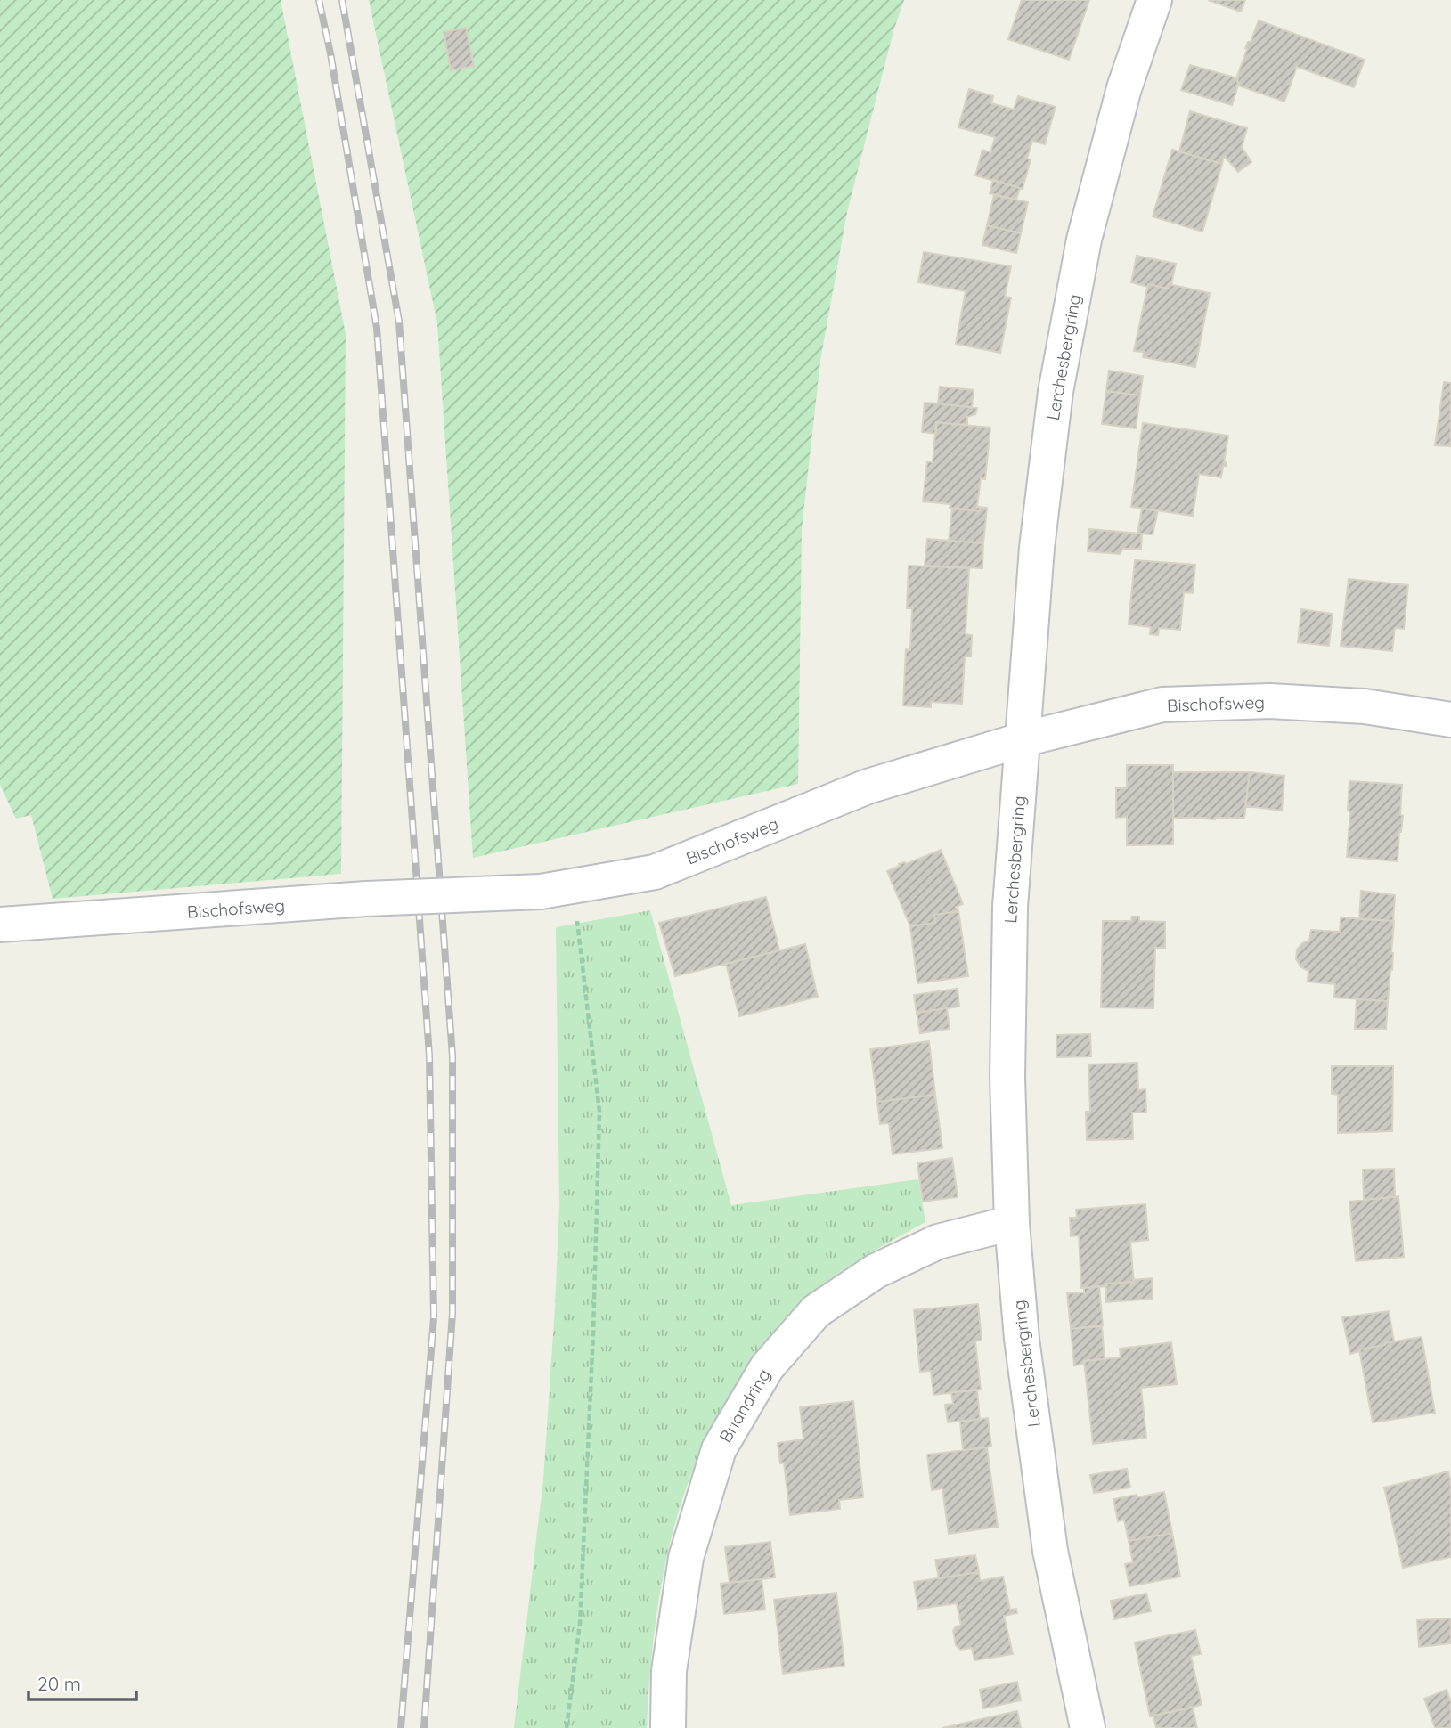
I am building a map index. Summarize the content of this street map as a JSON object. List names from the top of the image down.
{
  "streets": {
    "street": ["Lerchesbergring", "Bischofsweg", "Briandring"]
  },
  "crossings": [
    ["Lerchesbergring", "Bischofsweg"],
    ["Lerchesbergring", "Briandring"]
  ],
  "scale_bar": "20 m"
}
